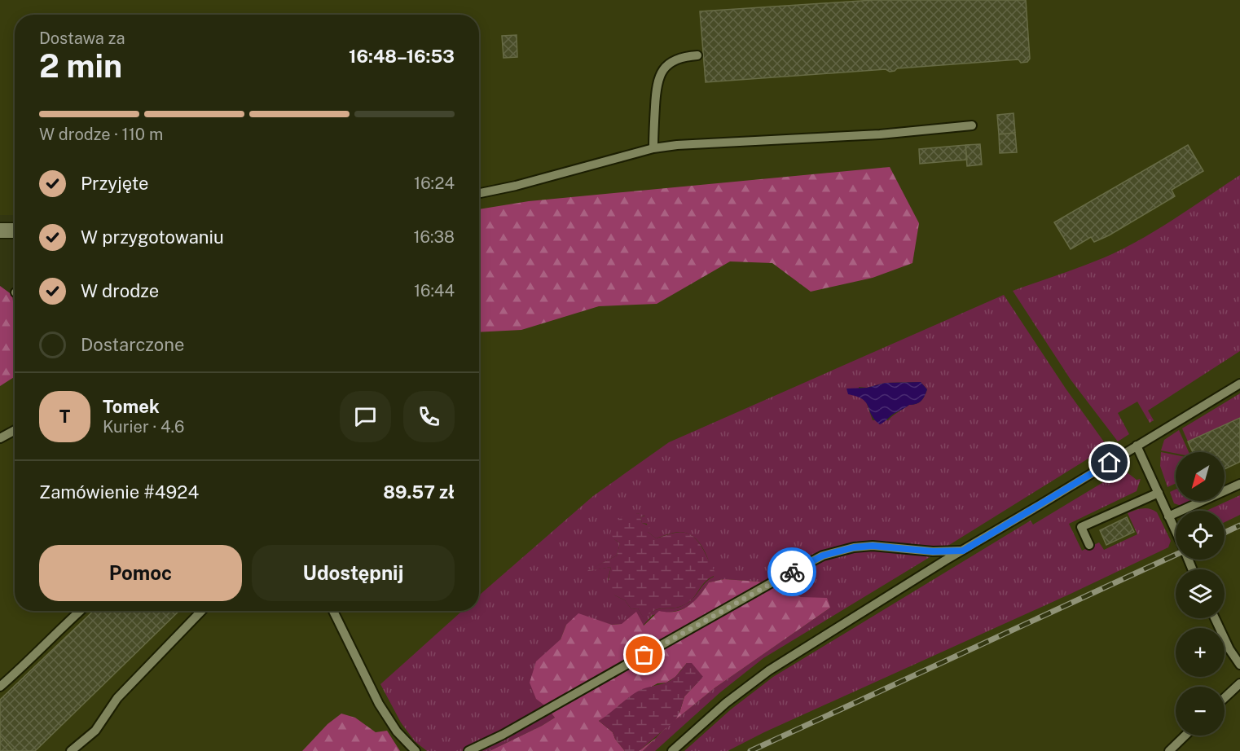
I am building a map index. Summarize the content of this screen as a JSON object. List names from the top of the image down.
{
  "north": "bottom left",
  "page": {
    "heading": ["2 min", "Dostawa za", "16:48–16:53"],
    "panel": [
      "Tomek",
      "Kurier · 4.6",
      "Zamówienie #4924",
      "89.57 zł"
    ],
    "bar": "W drodze · 110 m",
    "list": [
      ["Przyjęte", "16:24"],
      ["W przygotowaniu", "16:38"],
      ["W drodze", "16:44"],
      "Dostarczone"
    ],
    "round": "T",
    "map_buttons": ["+", "−"],
    "buttons": ["Pomoc", "Udostępnij"]
  }
}
